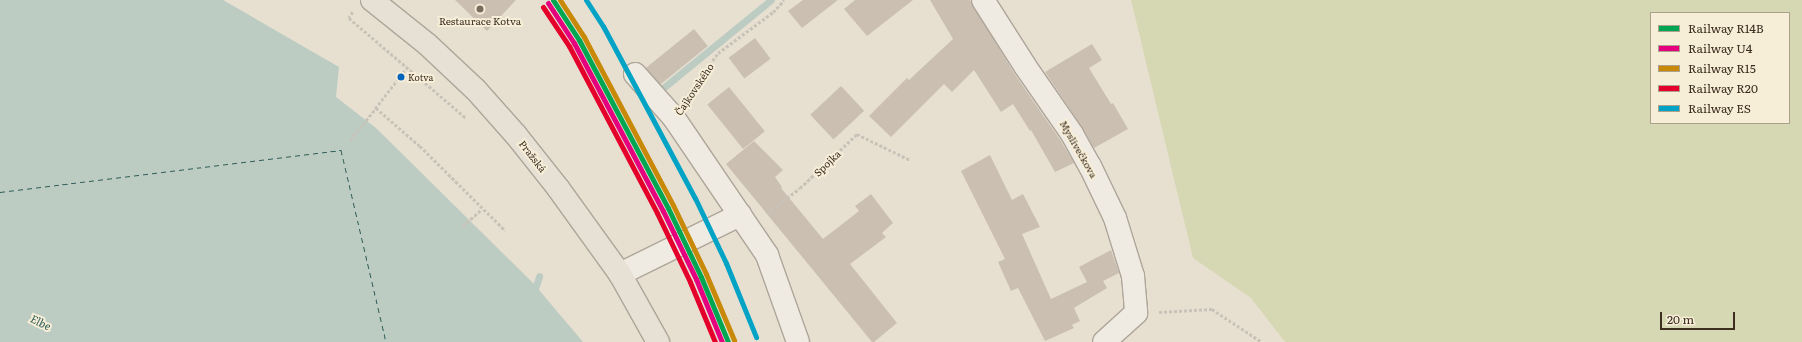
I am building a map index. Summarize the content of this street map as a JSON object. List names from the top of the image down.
{
  "streets": {
    "main road": ["Pražská"],
    "street": ["Čajkovského", "Myslivečkova"],
    "path": ["Spojka"]
  },
  "crossings": [
    ["Čajkovského", "Spojka"]
  ],
  "water": ["Elbe"],
  "places": ["Restaurace Kotva", "Kotva"],
  "lines": [
    "rail line R14B",
    "rail line R15",
    "rail line ES",
    "rail line U4",
    "rail line R20"
  ],
  "legend": [
    "Railway R14B",
    "Railway U4",
    "Railway R15",
    "Railway R20",
    "Railway ES"
  ],
  "scale_bar": "20 m"
}
